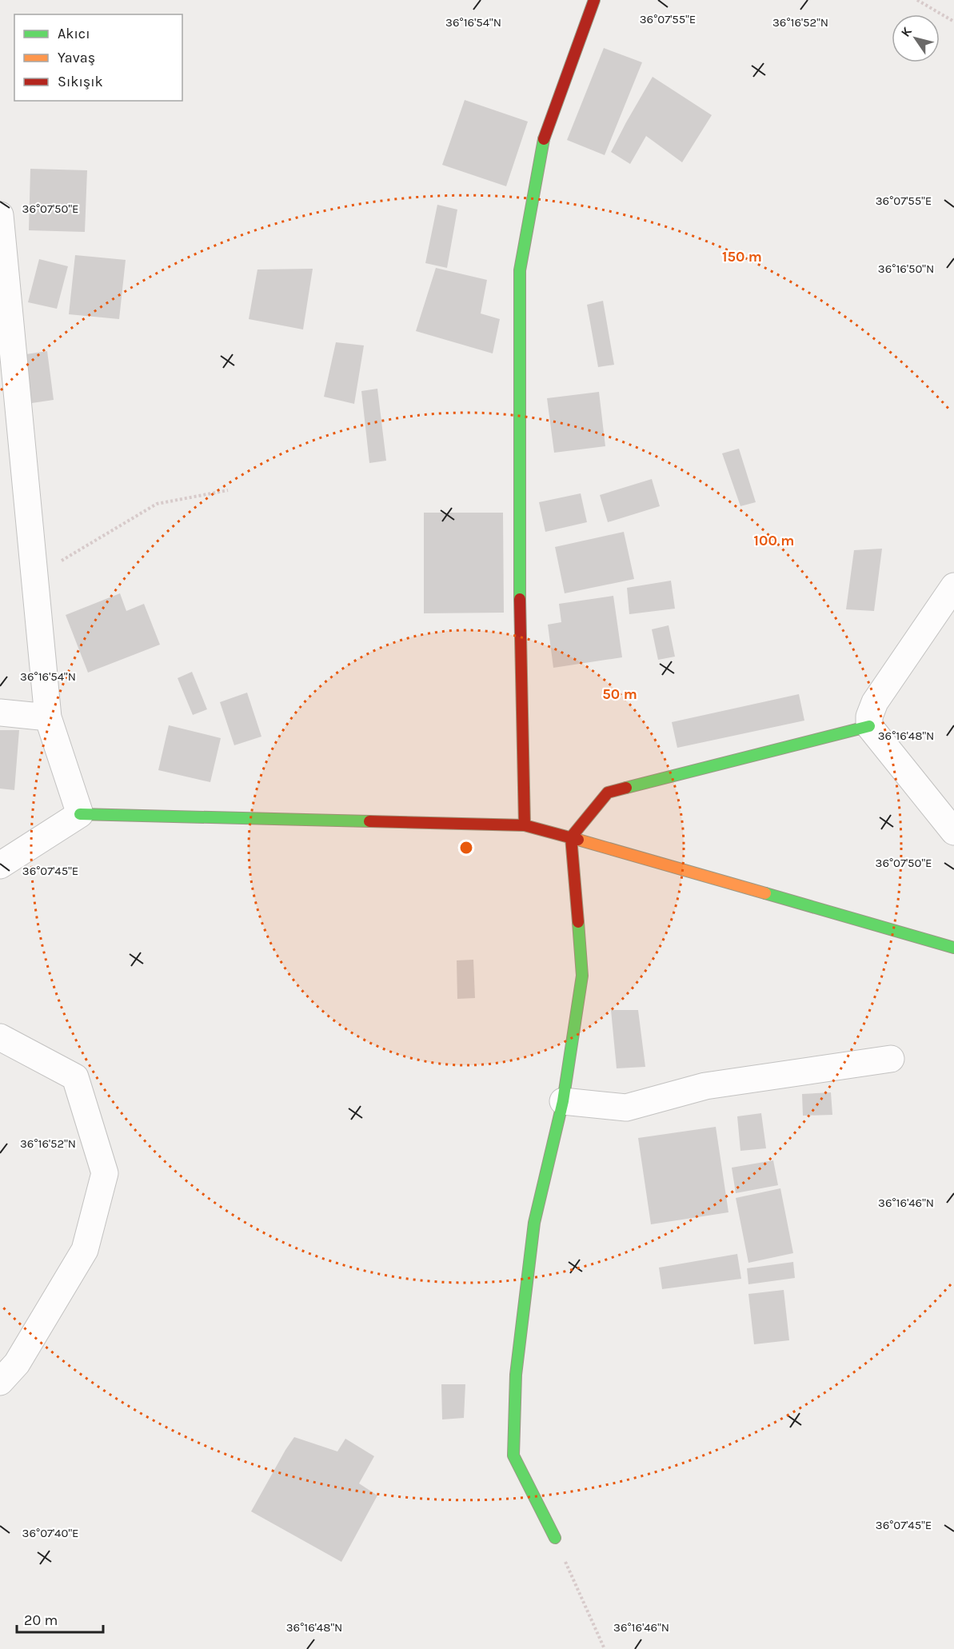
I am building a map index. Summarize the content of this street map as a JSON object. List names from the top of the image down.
{
  "legend": ["Akıcı", "Yavaş", "Sıkışık"],
  "scale_bar": "20 m",
  "north": "top left",
  "coordinates": [
    "36°07'55\"E",
    "36°16'54\"N",
    "36°16'52\"N",
    "36°07'50\"E",
    "36°16'50\"N",
    "36°16'48\"N",
    "36°07'45\"E",
    "36°16'46\"N",
    "36°07'40\"E"
  ],
  "rings": ["150 m", "100 m", "50 m"]
}
